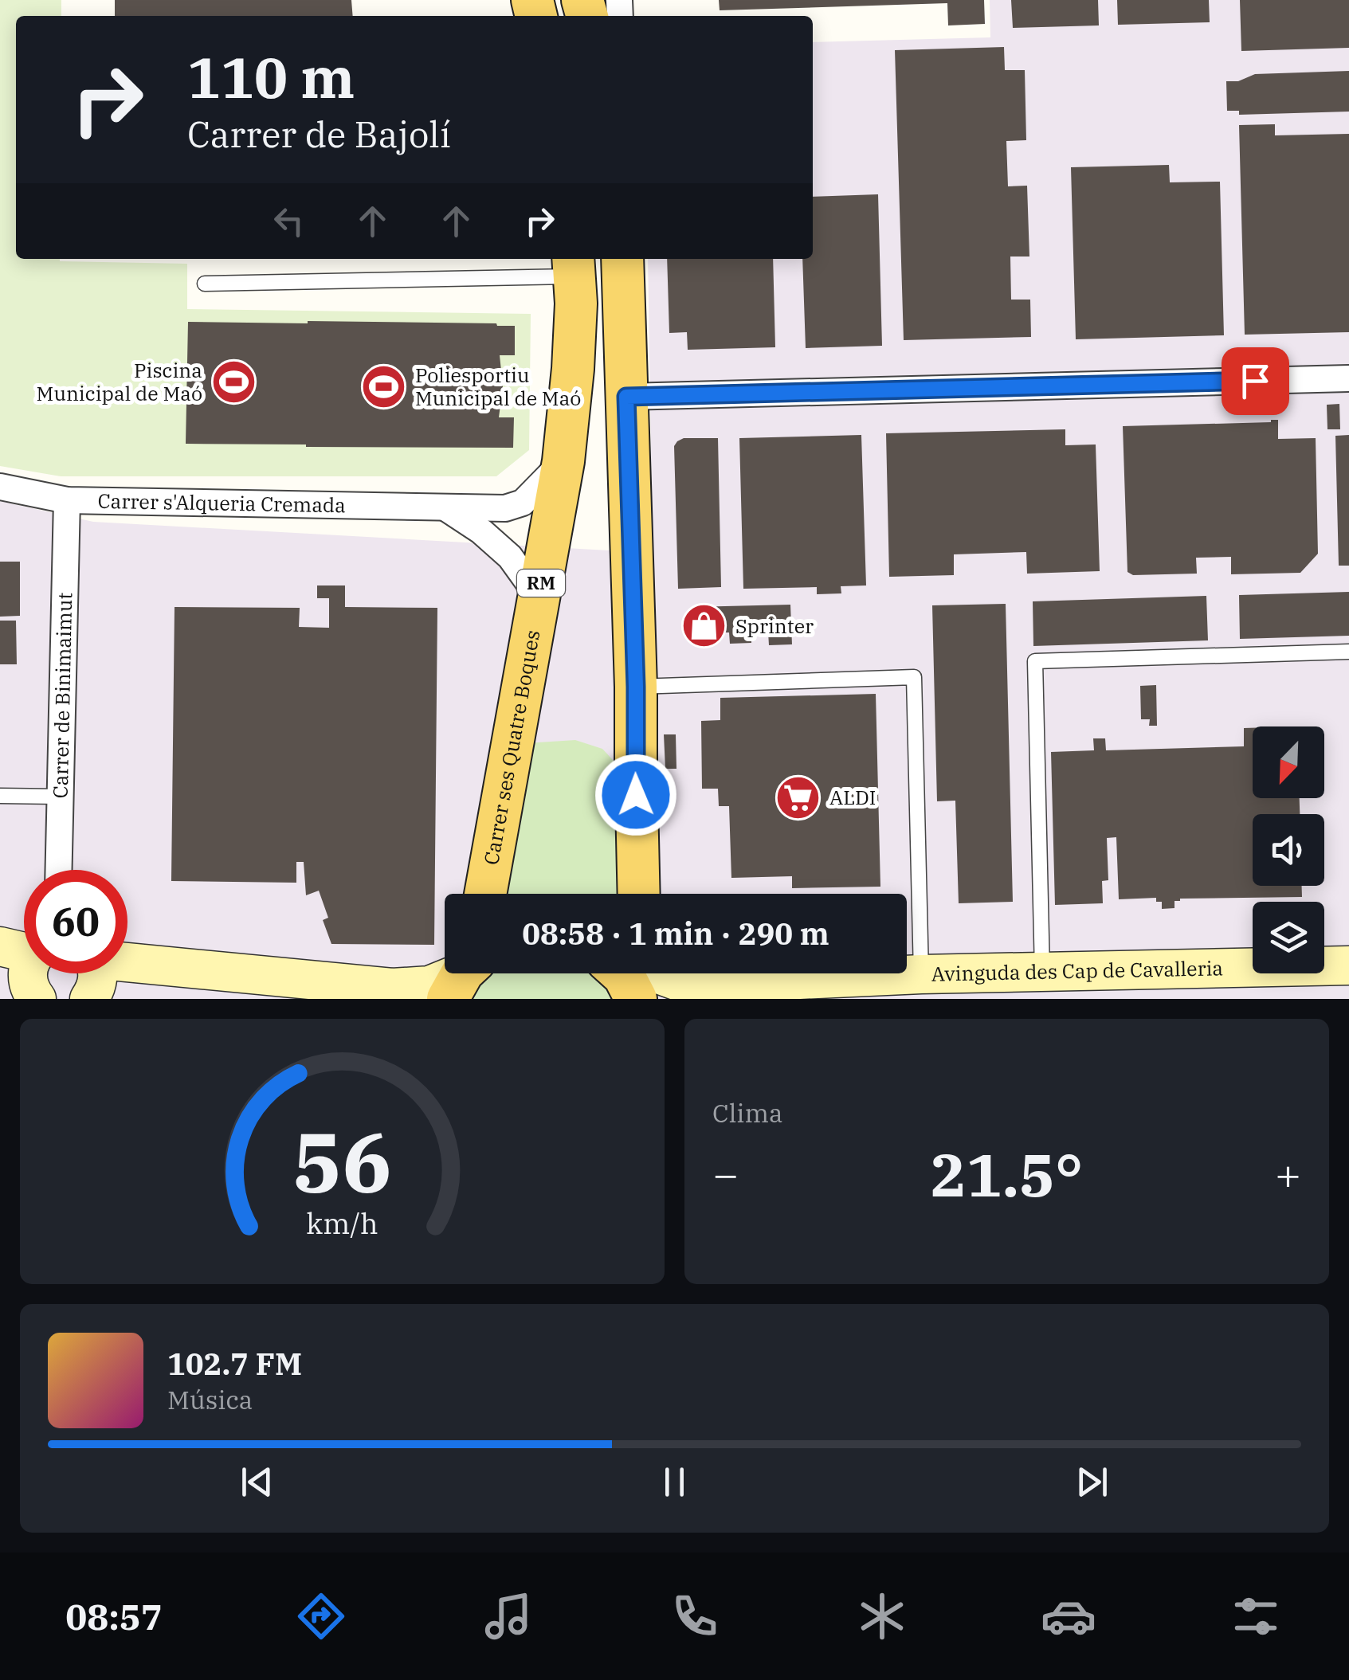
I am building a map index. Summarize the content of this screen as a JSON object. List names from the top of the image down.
{
  "streets": {
    "main road": ["RM", "Carrer ses Quatre Boques"],
    "street": ["Carrer s'Alqueria Cremada", "Carrer de Binimaimut", "Avinguda des Cap de Cavalleria"]
  },
  "crossings": [
    ["Carrer s'Alqueria Cremada", "Carrer de Binimaimut"],
    ["Carrer s'Alqueria Cremada", "Carrer ses Quatre Boques"]
  ],
  "places": {
    "sports": ["Piscina Municipal de Maó", "Poliesportiu Municipal de Maó"],
    "shop": ["Sprinter"],
    "supermarket": ["ALDI"]
  },
  "north": "bottom left",
  "page": {
    "turn": ["110 m", "Carrer de Bajolí"],
    "limit": "60",
    "trip": "08:58 · 1 min · 290 m",
    "tile": "Clima",
    "heat": ["−", "21.5°", "+"],
    "song": ["102.7 FM", "Música"],
    "tabs": "08:57",
    "gauge": ["56", "km/h"]
  }
}
